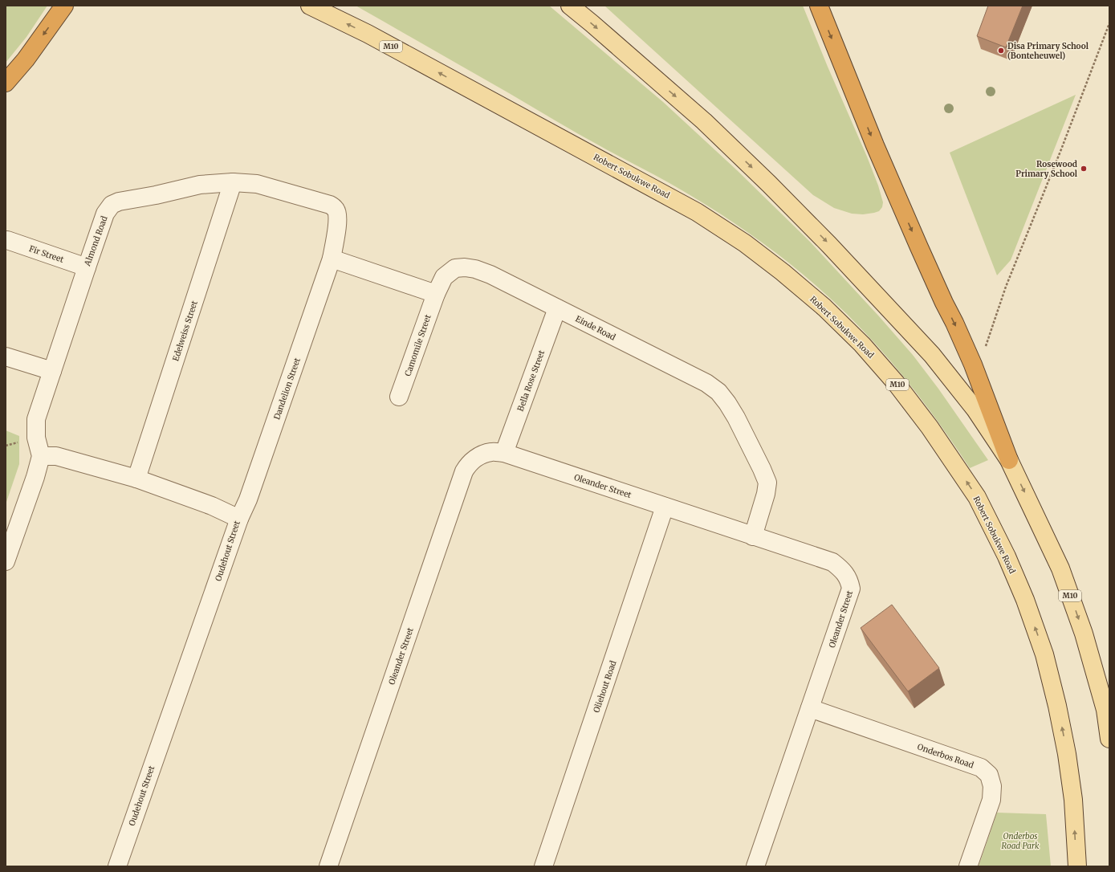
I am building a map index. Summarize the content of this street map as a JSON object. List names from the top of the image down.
{
  "streets": {
    "main road": ["M10", "Robert Sobukwe Road"],
    "street": [
      "Almond Road",
      "Fir Street",
      "Einde Road",
      "Edelweiss Street",
      "Camomile Street",
      "Bella Rose Street",
      "Dandelion Street",
      "Oleander Street",
      "Oudehout Street",
      "Oliehout Road",
      "Onderbos Road"
    ]
  },
  "crossings": [
    ["Almond Road", "Fir Street"],
    ["Almond Road", "Edelweiss Street"],
    ["Almond Road", "Dandelion Street"],
    ["Almond Road", "Oudehout Street"],
    ["Einde Road", "Camomile Street"],
    ["Einde Road", "Bella Rose Street"],
    ["Einde Road", "Oleander Street"],
    ["Edelweiss Street", "Oudehout Street"],
    ["Bella Rose Street", "Oleander Street"],
    ["Dandelion Street", "Oudehout Street"],
    ["Oleander Street", "Oliehout Road"],
    ["Oleander Street", "Onderbos Road"]
  ],
  "parks": ["Onderbos Road Park"],
  "places": ["Disa Primary School (Bonteheuwel)", "Rosewood Primary School"]
}
